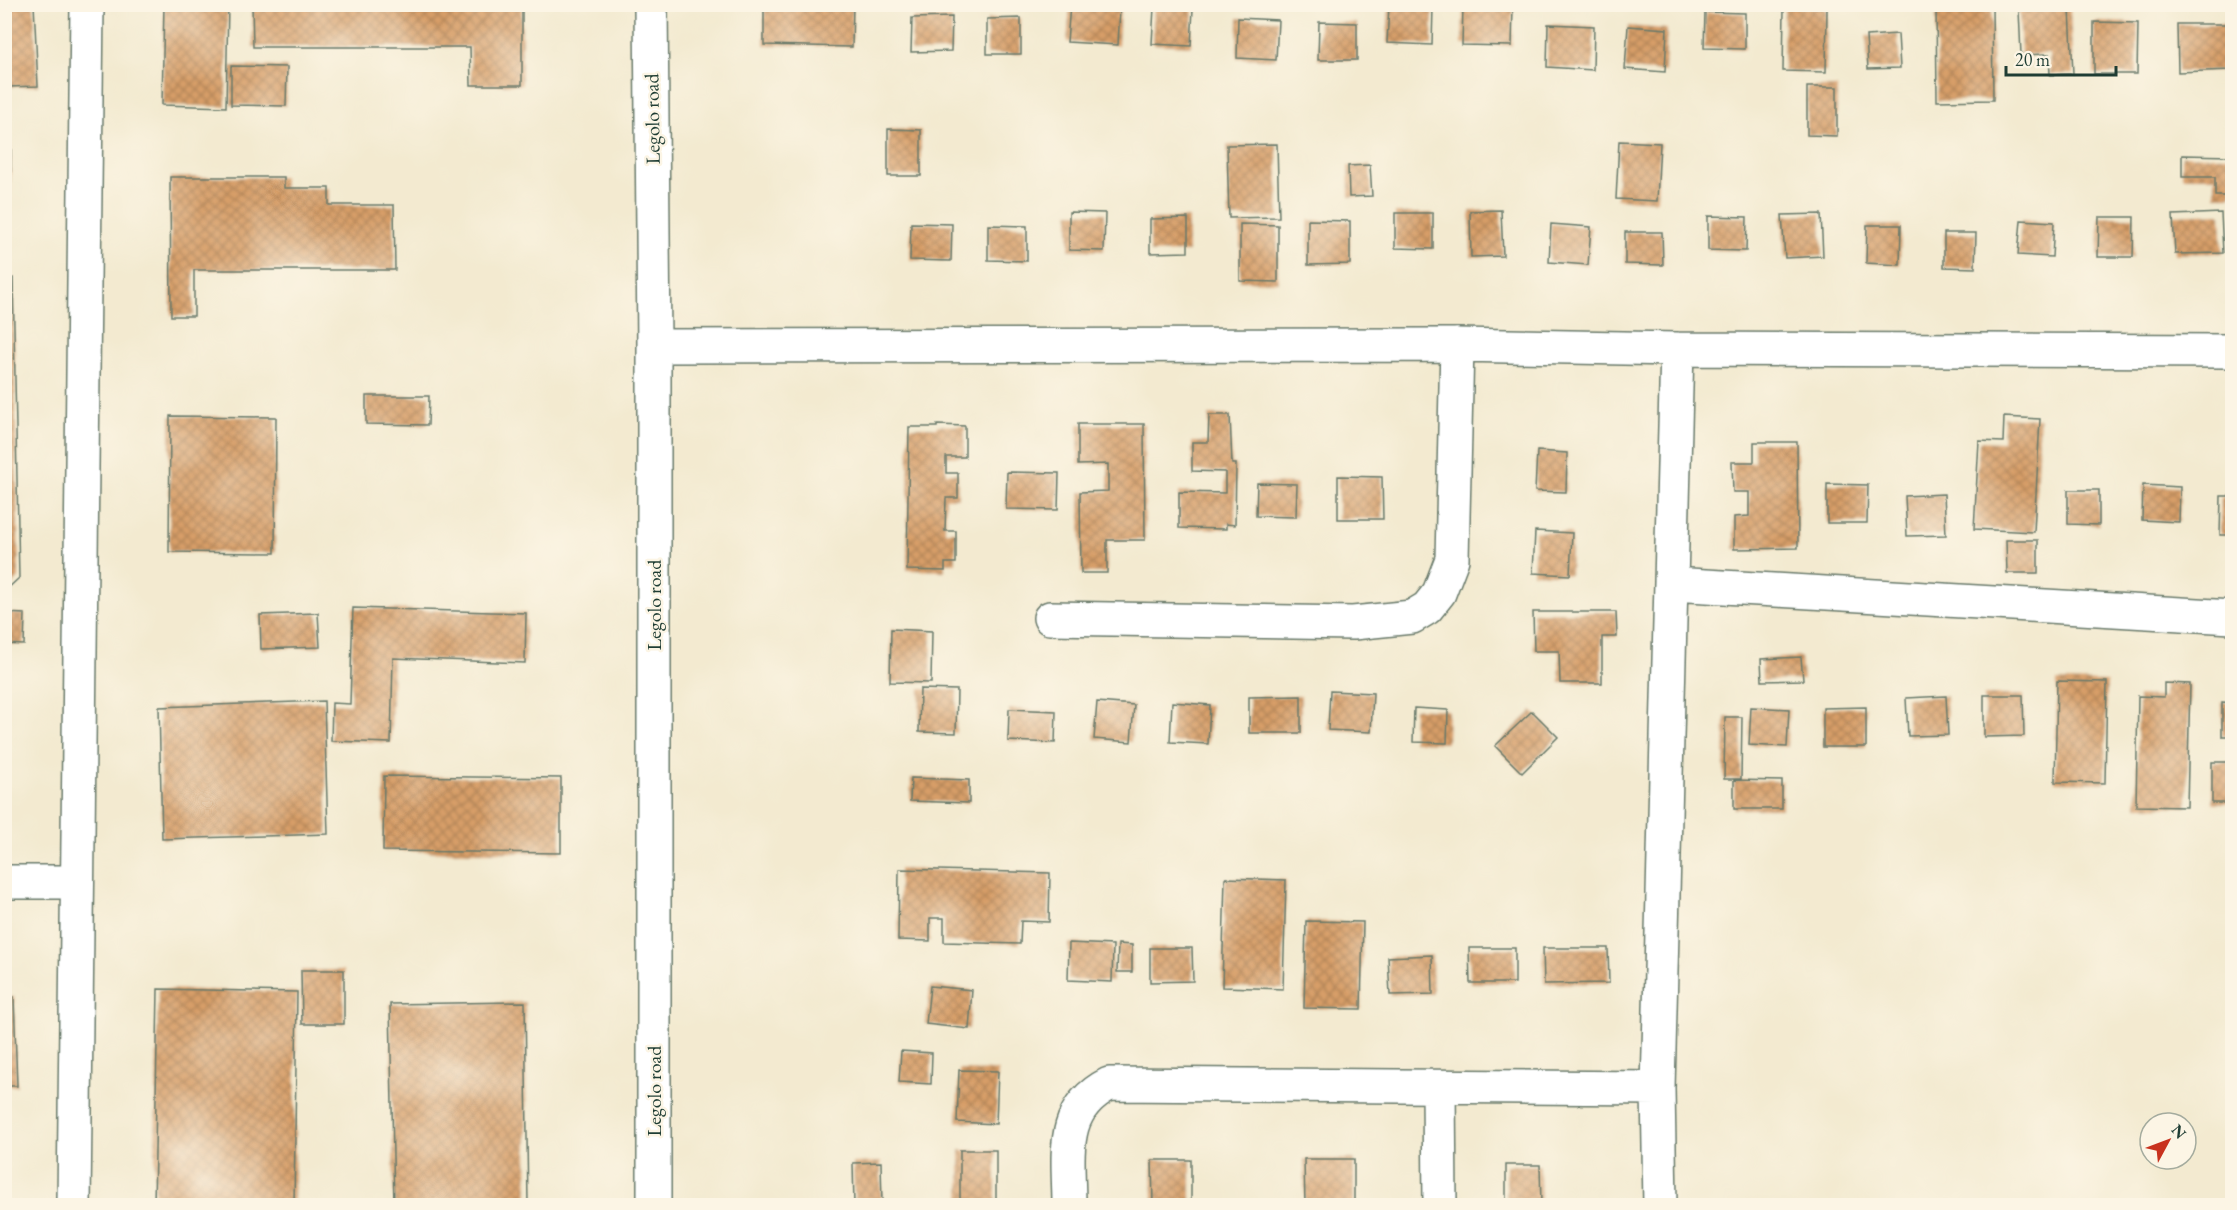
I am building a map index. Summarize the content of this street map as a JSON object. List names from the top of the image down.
{
  "streets": {
    "street": ["Legolo road"]
  },
  "scale_bar": "20 m",
  "north": "top right"
}
